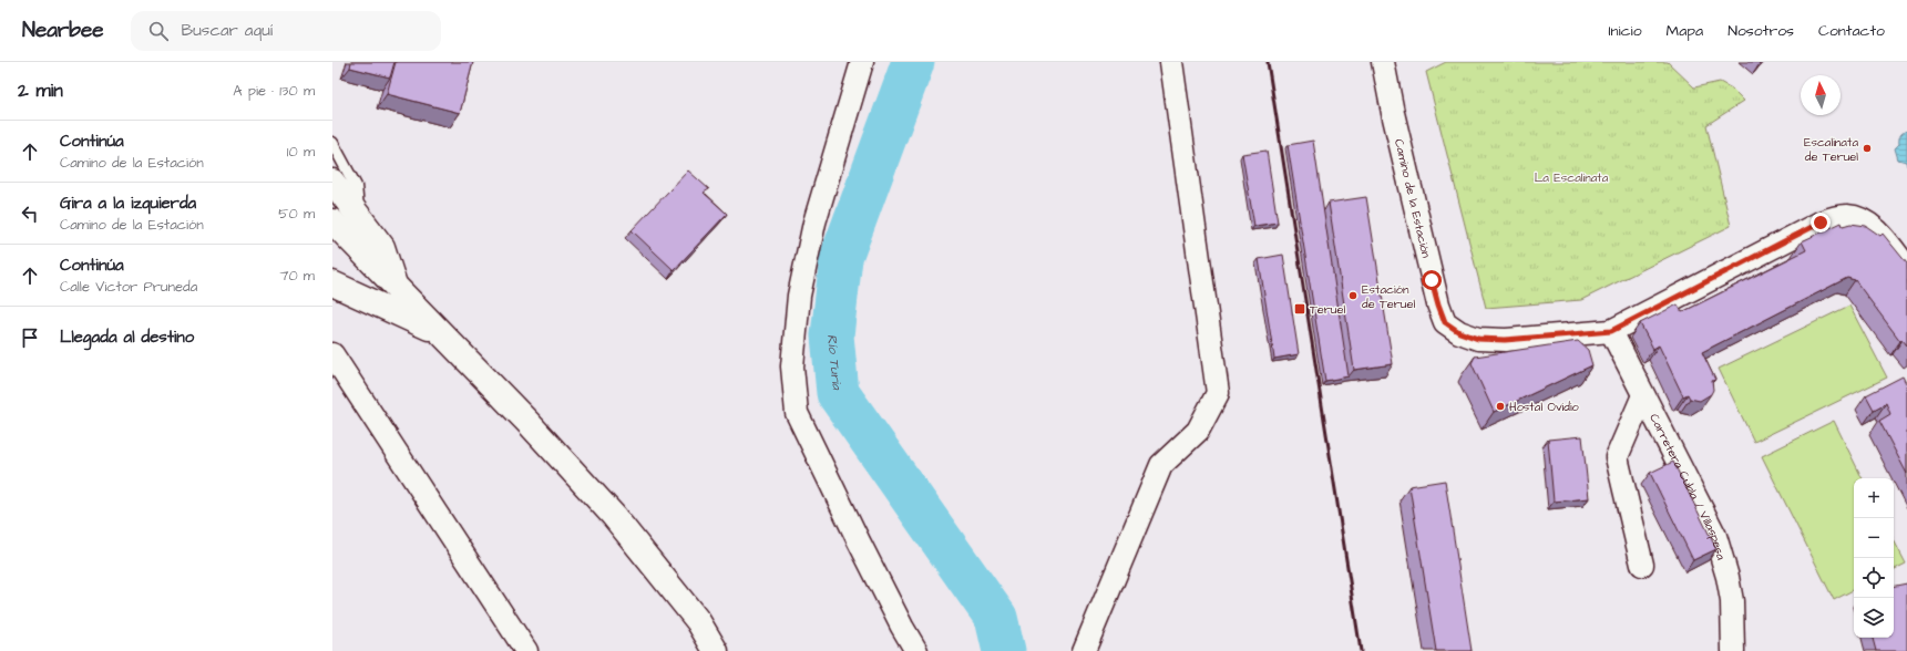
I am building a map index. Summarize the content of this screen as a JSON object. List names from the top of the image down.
{
  "streets": {
    "street": ["Camino de la Estación", "Carretera Cubla / Villaspesa"]
  },
  "crossings": [
    ["Camino de la Estación", "Carretera Cubla / Villaspesa"]
  ],
  "water": ["Río Turia"],
  "parks": ["La Escalinata"],
  "places": {
    "other": ["Escalinata de Teruel", "Estación de Teruel", "Hostal Ovidio"],
    "transit": ["Teruel"]
  },
  "north": "top",
  "page": {
    "header": "Nearbee",
    "search": "Buscar aquí",
    "nav": [
      "Inicio",
      "Mapa",
      "Nosotros",
      "Contacto"
    ],
    "heading": ["2 min", "A pie · 130 m"],
    "list": [
      ["Continúa", "Camino de la Estación", "10 m"],
      ["Gira a la izquierda", "Camino de la Estación", "50 m"],
      ["Continúa", "Calle Victor Pruneda", "70 m"],
      "Llegada al destino"
    ],
    "map_buttons": ["+", "−"]
  }
}
